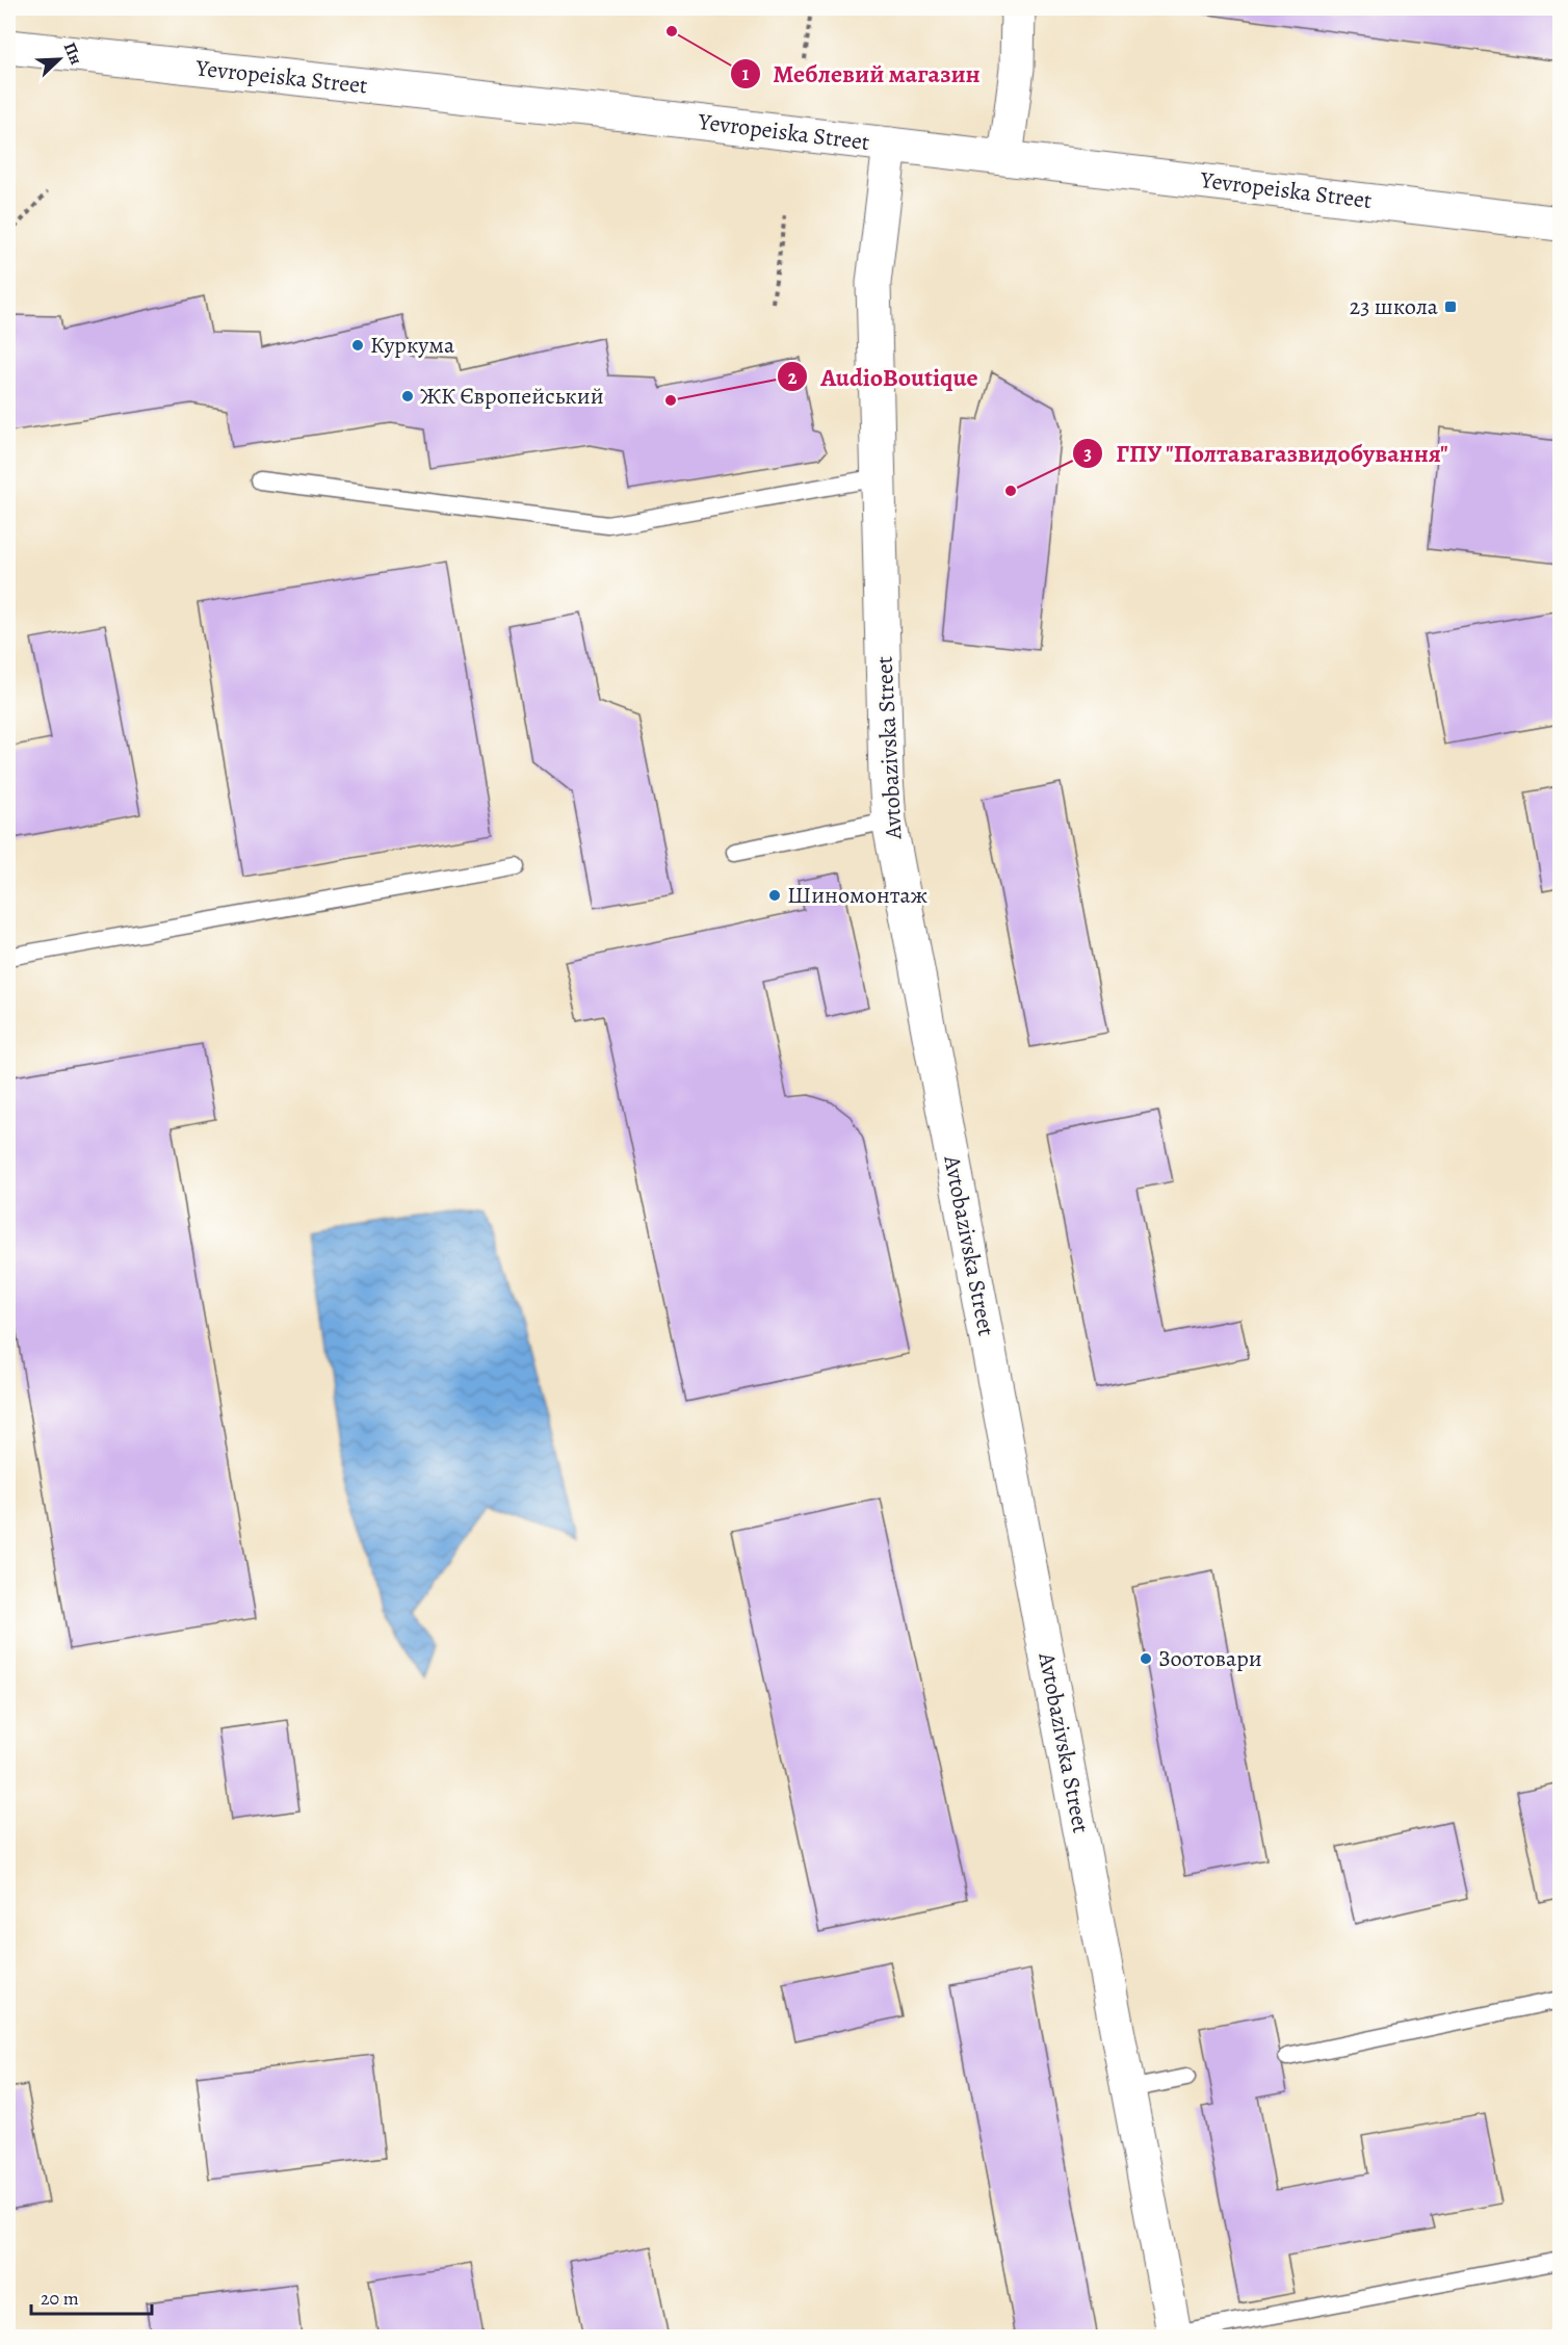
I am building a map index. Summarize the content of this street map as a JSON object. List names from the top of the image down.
{
  "streets": {
    "street": ["Yevropeiska Street", "Avtobazivska Street"]
  },
  "crossings": [
    ["Yevropeiska Street", "Avtobazivska Street"]
  ],
  "places": {
    "other": [
      "Меблевий магазин",
      "Куркума",
      "ЖК Європейський",
      "AudioBoutique",
      "ГПУ \"Полтавагазвидобування\"",
      "Шиномонтаж",
      "Зоотовари"
    ],
    "transit": ["23 школа"]
  },
  "scale_bar": "20 m",
  "north": "top right"
}
